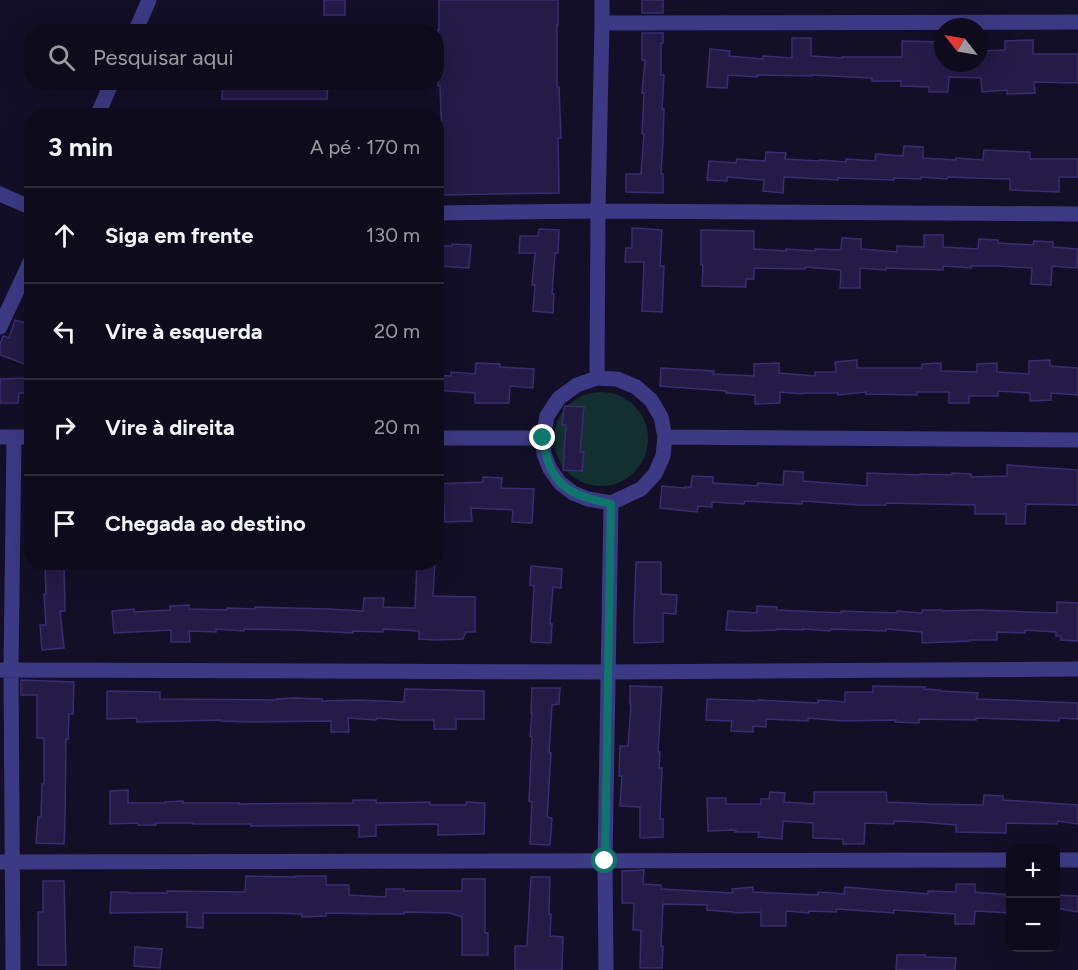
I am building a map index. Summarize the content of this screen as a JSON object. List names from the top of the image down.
{
  "north": "top left",
  "page": {
    "search": "Pesquisar aqui",
    "heading": ["3 min", "A pé · 170 m"],
    "list": [
      ["Siga em frente", "130 m"],
      ["Vire à esquerda", "20 m"],
      ["Vire à direita", "20 m"],
      "Chegada ao destino"
    ],
    "map_buttons": ["+", "−"]
  }
}
